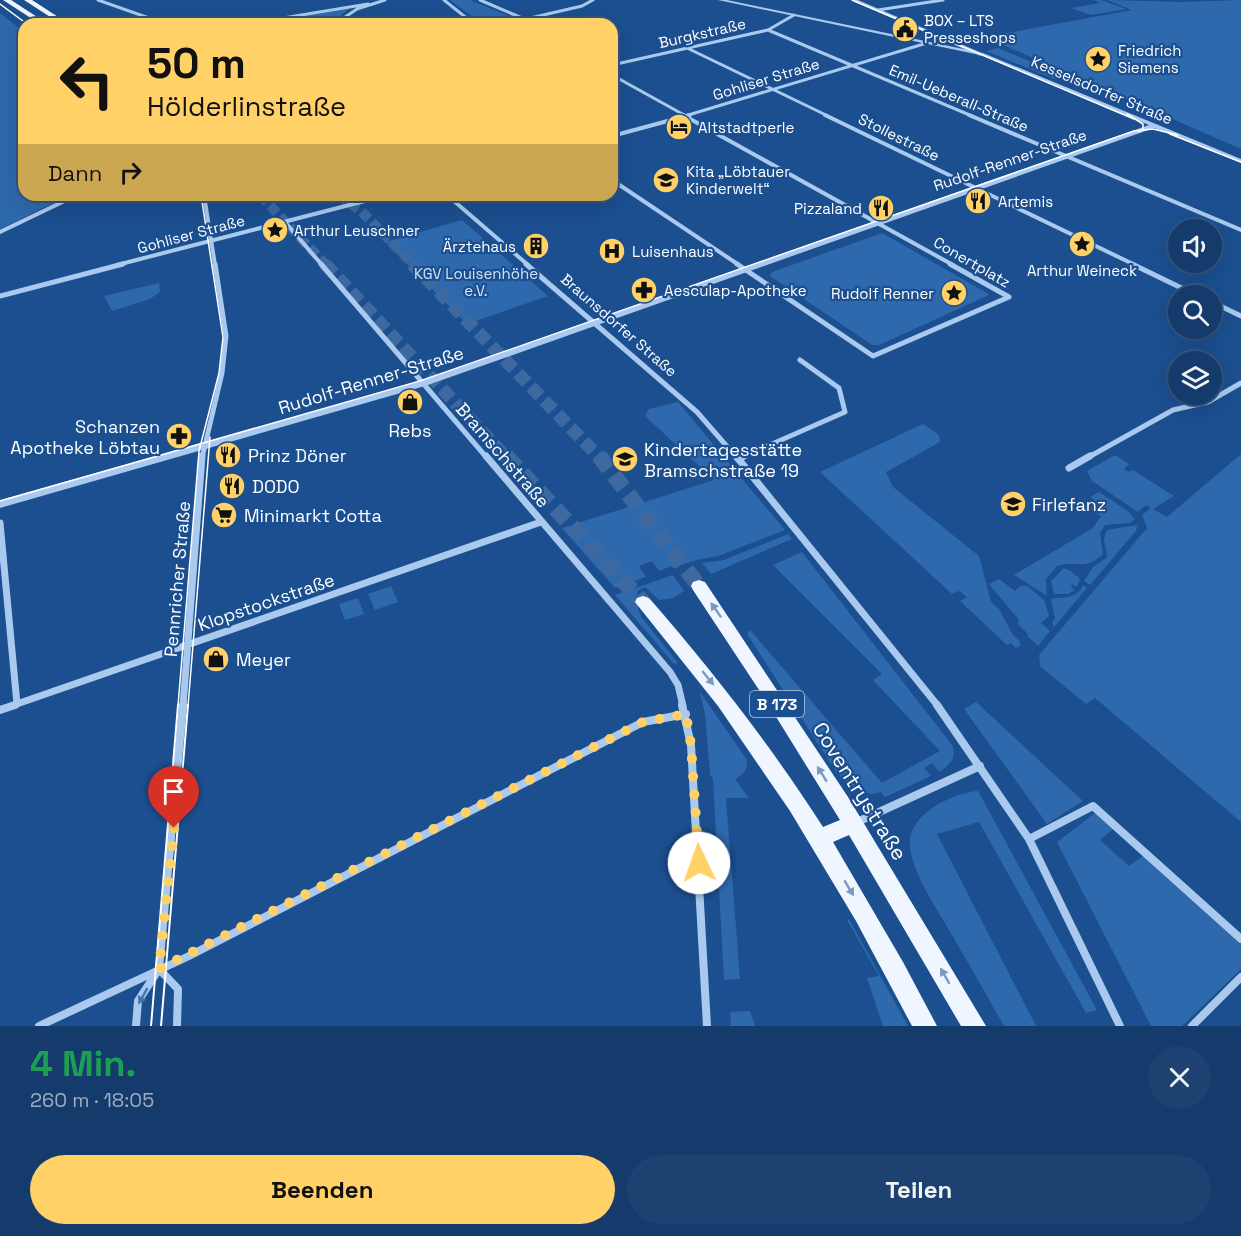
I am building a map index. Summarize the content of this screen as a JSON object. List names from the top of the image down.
{
  "streets": {
    "main road": ["B 173", "Coventrystraße"],
    "street": [
      "Burgkstraße",
      "Gohliser Straße",
      "Kesselsdorfer Straße",
      "Emil-Ueberall-Straße",
      "Stollestraße",
      "Rudolf-Renner-Straße",
      "Conertplatz",
      "Braunsdorfer Straße",
      "Bramschstraße",
      "Pennricher Straße",
      "Klopstockstraße"
    ]
  },
  "crossings": [
    ["Burgkstraße", "Emil-Ueberall-Straße"],
    ["Burgkstraße", "Stollestraße"],
    ["Gohliser Straße", "Emil-Ueberall-Straße"],
    ["Gohliser Straße", "Stollestraße"],
    ["Gohliser Straße", "Bramschstraße"],
    ["Gohliser Straße", "Pennricher Straße"],
    ["Kesselsdorfer Straße", "Rudolf-Renner-Straße"],
    ["Emil-Ueberall-Straße", "Rudolf-Renner-Straße"],
    ["Stollestraße", "Rudolf-Renner-Straße"],
    ["Rudolf-Renner-Straße", "Conertplatz"],
    ["Rudolf-Renner-Straße", "Braunsdorfer Straße"],
    ["Rudolf-Renner-Straße", "Bramschstraße"],
    ["Rudolf-Renner-Straße", "Pennricher Straße"],
    ["Bramschstraße", "Klopstockstraße"],
    ["Pennricher Straße", "Klopstockstraße"]
  ],
  "parks": ["KGV Louisenhöhe e.V."],
  "places": {
    "public building": ["BOX – LTS Presseshops"],
    "place": [
      "Friedrich Siemens",
      "Arthur Leuschner",
      "Arthur Weineck",
      "Rudolf Renner"
    ],
    "hotel": ["Altstadtperle"],
    "school or university": ["Kita „Löbtauer Kinderwelt“", "Kindertagesstätte Bramschstraße 19", "Firlefanz"],
    "restaurant": [
      "Artemis",
      "Pizzaland",
      "Prinz Döner",
      "DODO"
    ],
    "building": ["Ärztehaus"],
    "hospital": ["Luisenhaus"],
    "pharmacy": ["Aesculap-Apotheke", "Schanzen Apotheke Löbtau"],
    "shop": ["Rebs", "Meyer"],
    "supermarket": ["Minimarkt Cotta"]
  },
  "page": {
    "turn": ["50 m", "Hölderlinstraße"],
    "then": "Dann",
    "heading": ["4 Min.", "260 m · 18:05"],
    "buttons": ["Beenden", "Teilen"]
  }
}
